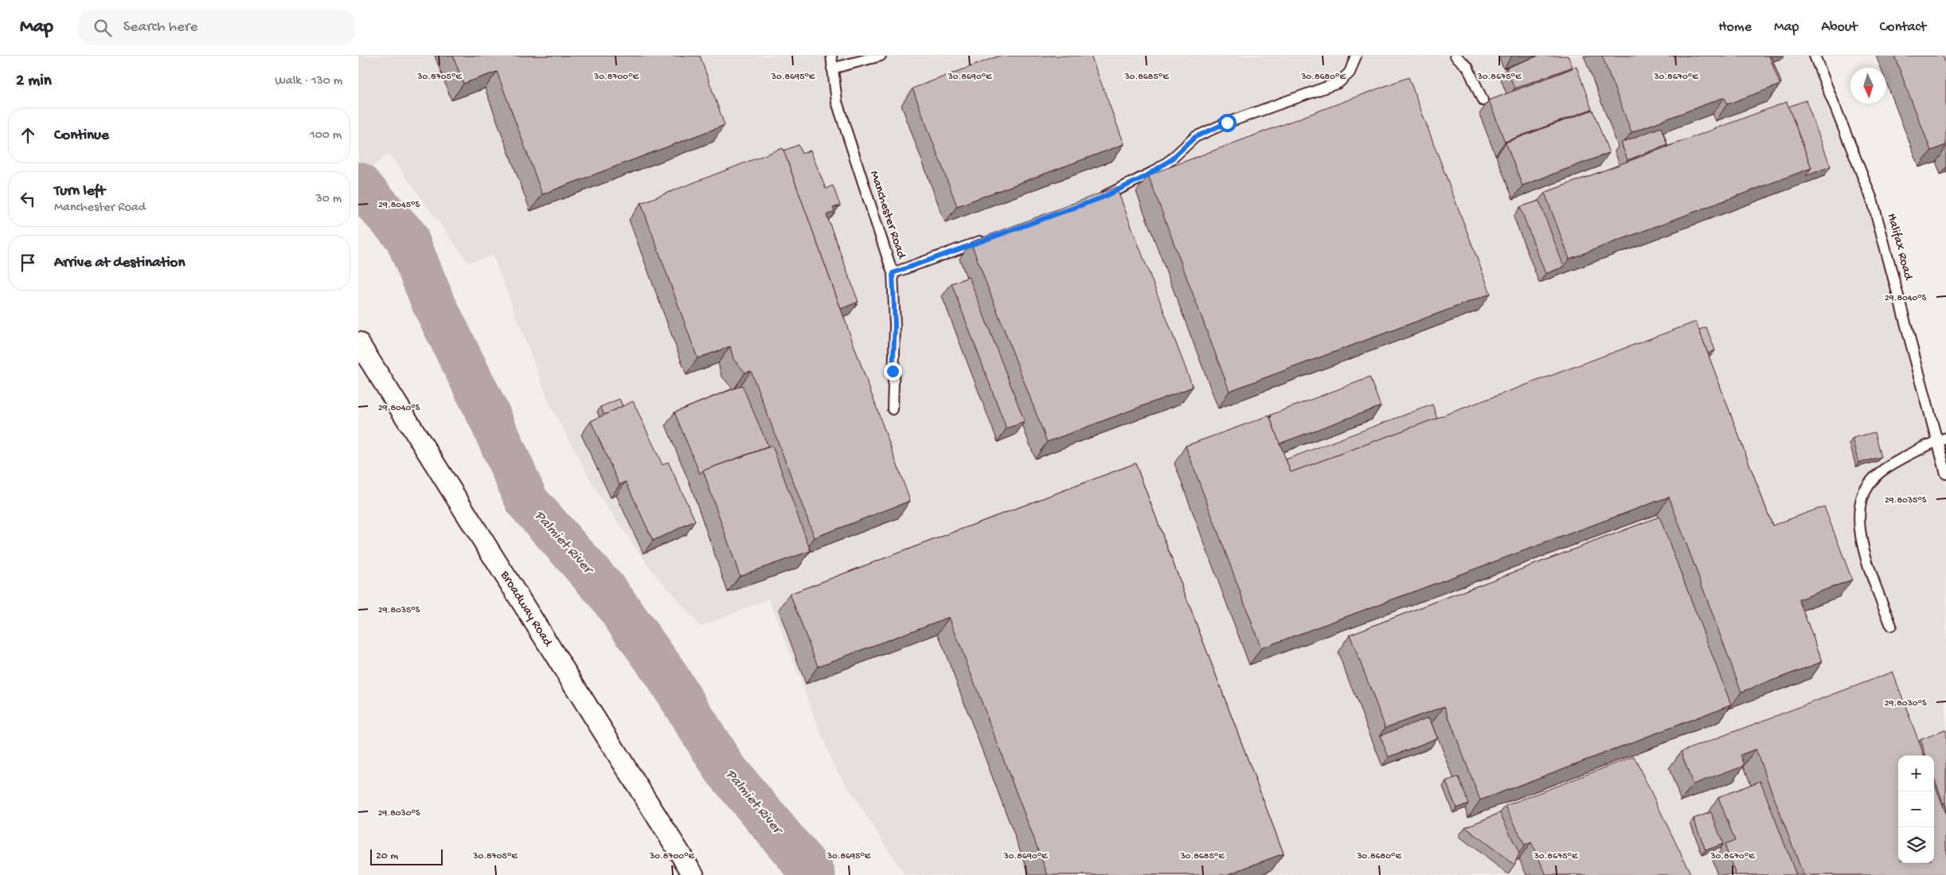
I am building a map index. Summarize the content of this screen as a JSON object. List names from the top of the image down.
{
  "streets": {
    "street": ["Broadway Road"],
    "lane": ["Manchester Road", "Halifax Road"]
  },
  "water": ["Palmiet River"],
  "scale_bar": "20 m",
  "north": "bottom",
  "page": {
    "header": "Map",
    "search": "Search here",
    "nav": [
      "Home",
      "Map",
      "About",
      "Contact"
    ],
    "heading": ["2 min", "Walk · 130 m"],
    "list": [
      ["Continue", "100 m"],
      ["Turn left", "Manchester Road", "30 m"],
      "Arrive at destination"
    ],
    "map_buttons": ["+", "−"],
    "scale": "20 m"
  },
  "coordinates": [
    "30.8705°E",
    "30.8700°E",
    "30.8695°E",
    "30.8690°E",
    "30.8685°E",
    "30.8680°E",
    "30.8675°E",
    "30.8670°E",
    "29.8045°S",
    "29.8040°S",
    "29.8035°S",
    "29.8030°S"
  ]
}
